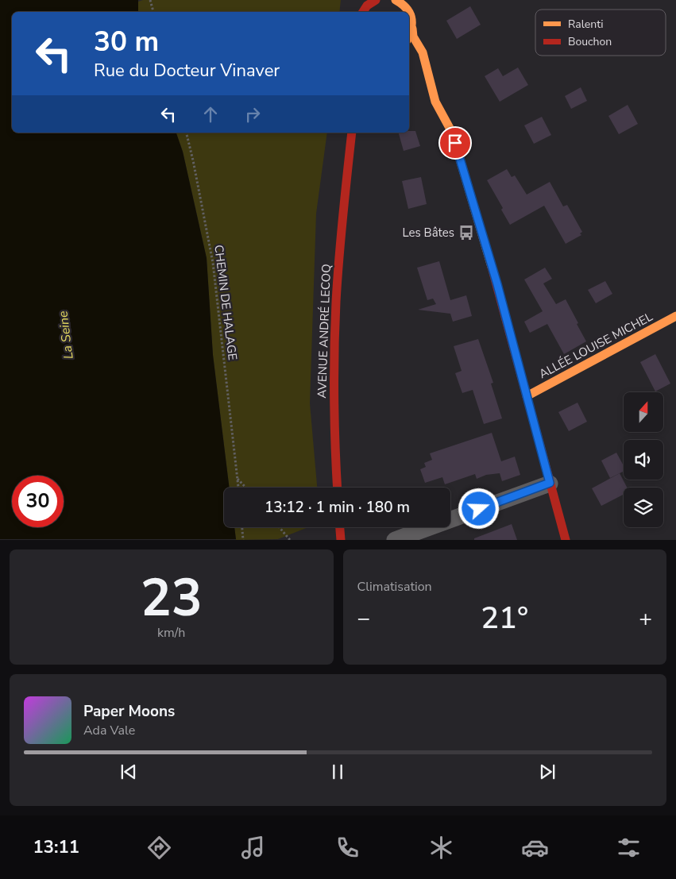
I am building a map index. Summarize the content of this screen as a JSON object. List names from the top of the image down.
{
  "streets": {
    "street": ["AVENUE ANDRÉ LECOQ", "ALLÉE LOUISE MICHEL"],
    "path": ["CHEMIN DE HALAGE"]
  },
  "water": ["La Seine"],
  "places": {
    "bus stop": ["Les Bâtes"]
  },
  "legend": ["Ralenti", "Bouchon"],
  "north": "top",
  "page": {
    "turn": ["30 m", "Rue du Docteur Vinaver"],
    "limit": "30",
    "trip": "13:12 · 1 min · 180 m",
    "tile": [
      ["23", "km/h"],
      "Climatisation"
    ],
    "heat": ["−", "21°", "+"],
    "song": ["Paper Moons", "Ada Vale"],
    "tabs": "13:11"
  }
}
